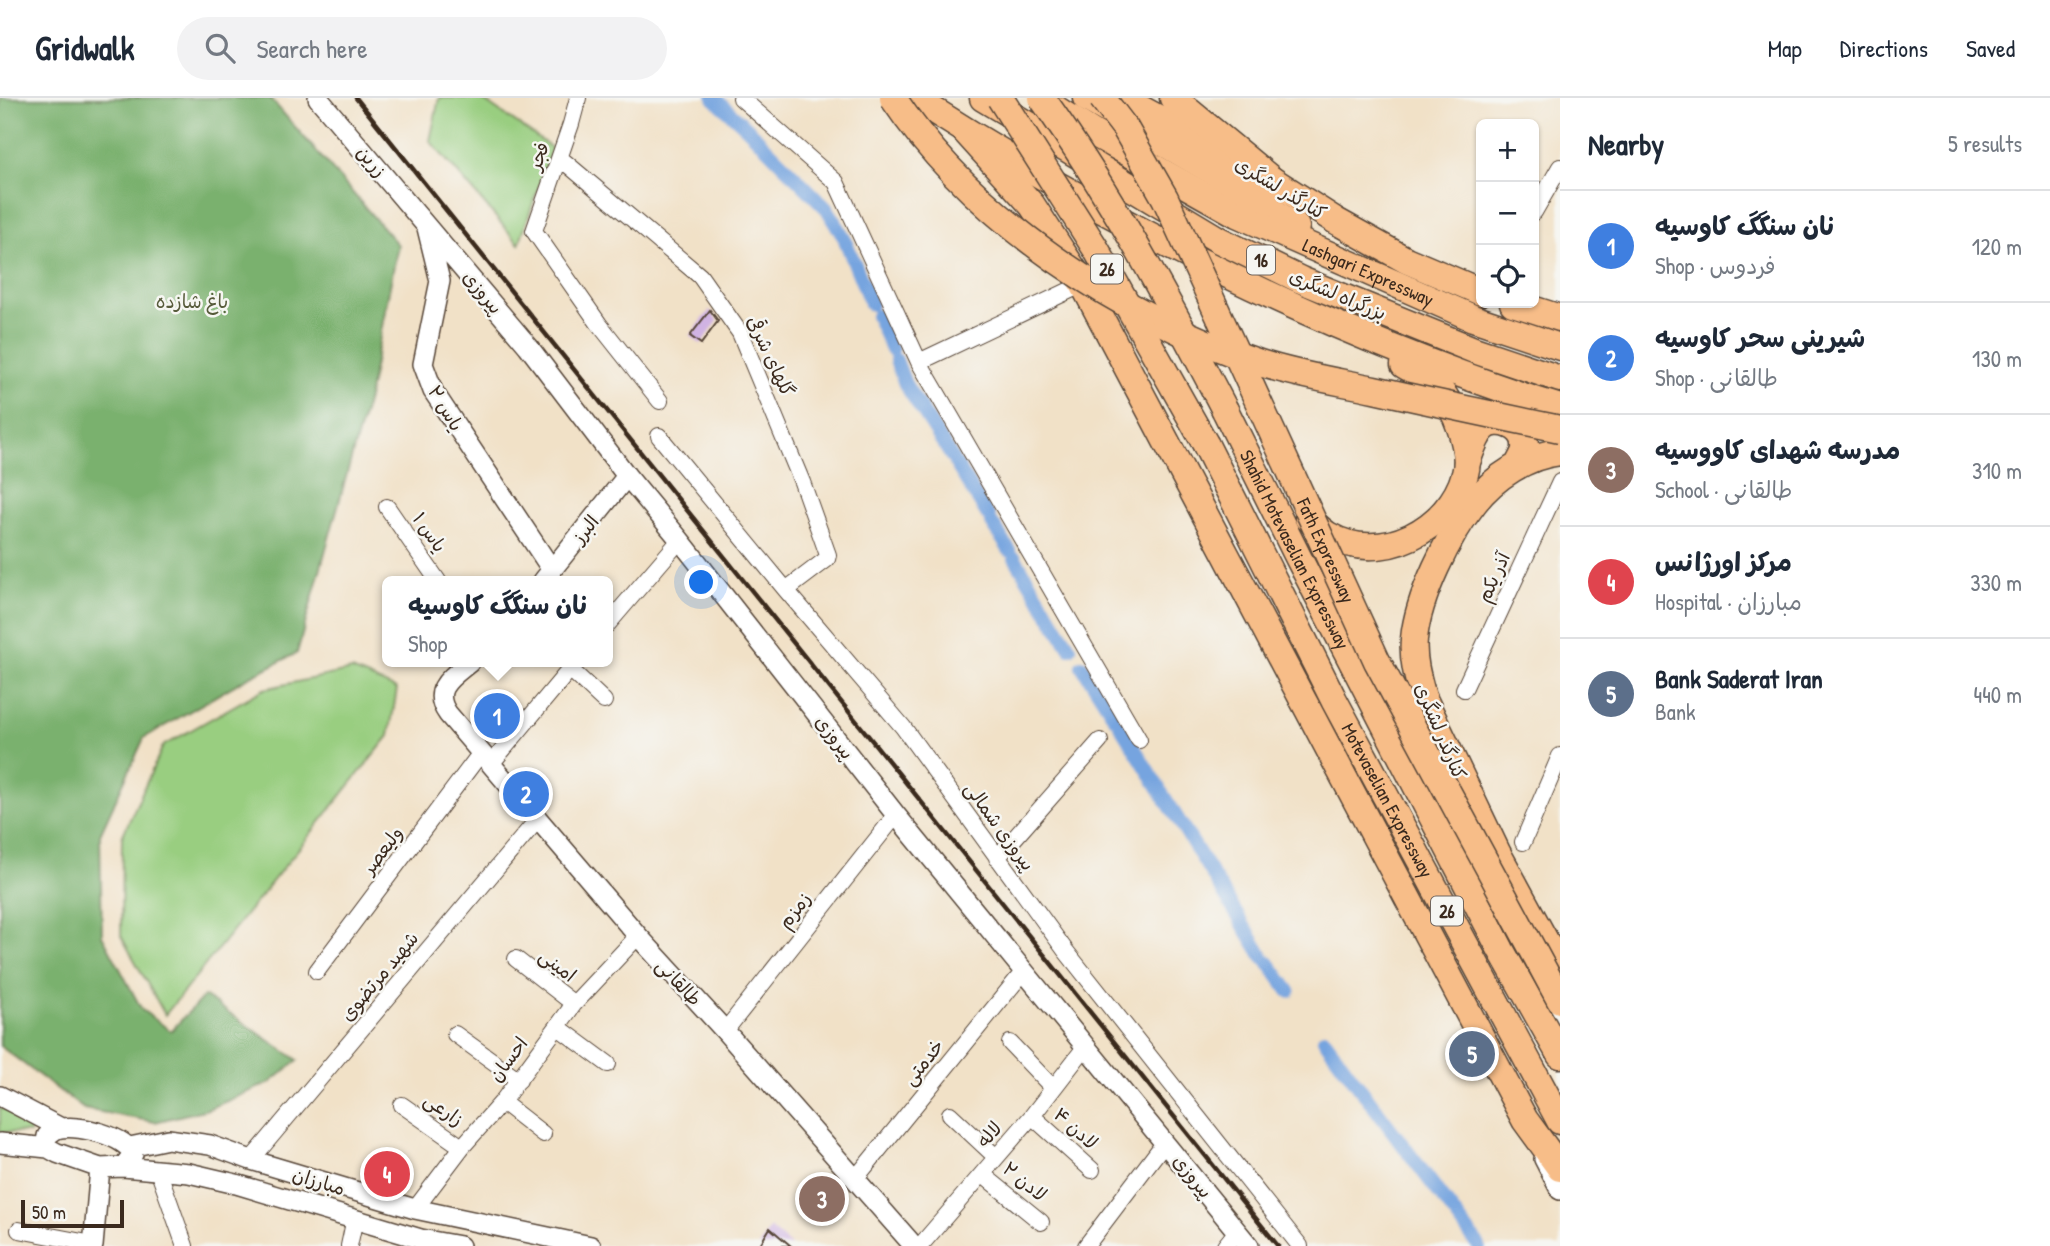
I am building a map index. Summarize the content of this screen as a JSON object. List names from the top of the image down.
{
  "streets": {
    "main road": [
      "کنارگذر لشگری",
      "16",
      "26",
      "Lashgari Expressway",
      "بزرگراه لشگری",
      "Shahid Motevaselian Expressway",
      "Fath Expressway"
    ],
    "street": [
      "فجر",
      "زرین",
      "پیروزی",
      "گلهای شرقی",
      "یاس ۲",
      "البرز",
      "یاس ۱",
      "آذر یکم",
      "پیروزی شمالی",
      "ولیعصر",
      "زمزم",
      "امینی",
      "شهید مرتضوی",
      "طالقانی",
      "احسان",
      "خدمتی",
      "زارعی",
      "لادن ۴",
      "لاله",
      "مبارزان",
      "لادن ۲"
    ]
  },
  "crossings": [
    ["فجر", "گلهای شرقی"],
    ["زرین", "پیروزی"],
    ["زرین", "یاس ۲"],
    ["26", "Lashgari Expressway"],
    ["26", "Shahid Motevaselian Expressway"],
    ["پیروزی", "یاس ۲"],
    ["پیروزی", "البرز"],
    ["پیروزی", "زمزم"],
    ["پیروزی", "خدمتی"],
    ["پیروزی", "لاله"],
    ["گلهای شرقی", "پیروزی شمالی"],
    ["یاس ۲", "البرز"],
    ["ولیعصر", "طالقانی"],
    ["زمزم", "طالقانی"],
    ["امینی", "احسان"],
    ["شهید مرتضوی", "طالقانی"],
    ["شهید مرتضوی", "مبارزان"],
    ["طالقانی", "احسان"],
    ["طالقانی", "خدمتی"],
    ["احسان", "زارعی"],
    ["احسان", "مبارزان"],
    ["لادن ۴", "لاله"],
    ["لاله", "لادن ۲"]
  ],
  "parks": ["باغ شازده"],
  "scale_bar": "50 m",
  "page": {
    "header": "Gridwalk",
    "search": "Search here",
    "nav": ["Map", "Directions", "Saved"],
    "heading": ["Nearby", "5 results"],
    "map_buttons": ["+", "−"],
    "list": [
      {
        "mark": "1",
        "name": "نان سنگگ کاوسیه",
        "note": "Shop · فردوس",
        "value": "120 m"
      },
      {
        "mark": "2",
        "name": "شیرینی سحر کاوسیه",
        "note": "Shop · طالقانی",
        "value": "130 m"
      },
      {
        "mark": "3",
        "name": "مدرسه شهدای کاووسیه",
        "note": "School · طالقانی",
        "value": "310 m"
      },
      {
        "mark": "4",
        "name": "مرکز اورژانس",
        "note": "Hospital · مبارزان",
        "value": "330 m"
      },
      {
        "mark": "5",
        "name": "Bank Saderat Iran",
        "note": "Bank",
        "value": "440 m"
      }
    ],
    "popup": ["نان سنگگ کاوسیه", "Shop"],
    "pins": [
      "1",
      "2",
      "5",
      "4",
      "3"
    ],
    "scale": "50 m"
  }
}
